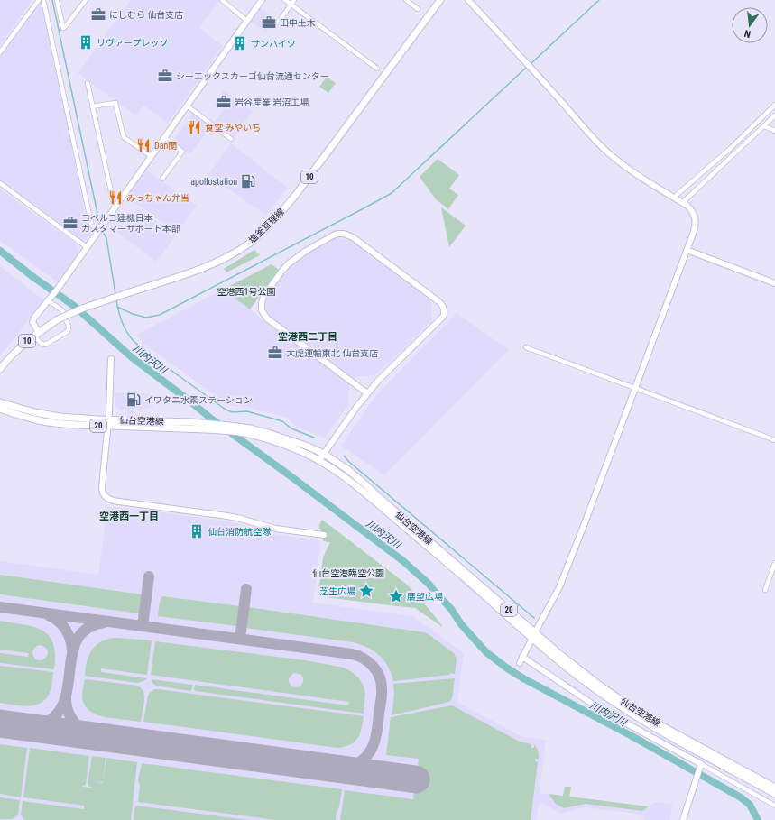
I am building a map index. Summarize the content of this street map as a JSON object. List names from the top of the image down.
{
  "streets": {
    "main road": [
      "10",
      "塩釜亘理線",
      "仙台空港線",
      "20"
    ]
  },
  "districts": ["空港西二丁目", "空港西一丁目"],
  "water": ["川内沢川"],
  "parks": ["空港西1号公園", "仙台空港臨空公園"],
  "places": {
    "office": [
      "にしむら 仙台支店",
      "田中土木",
      "シーエックスカーゴ仙台流通センター",
      "岩谷産業 岩沼工場",
      "コベルコ建機日本 カスタマーサポート本部",
      "大虎運輸東北 仙台支店"
    ],
    "building": ["リヴァープレッソ", "サンハイツ", "仙台消防航空隊"],
    "restaurant": ["食堂 みやいち", "Dan蘭", "みっちゃん弁当"],
    "fuel station": ["apollostation", "イワタニ水素ステーション"],
    "place": ["芝生広場", "展望広場"]
  },
  "north": "bottom"
}
